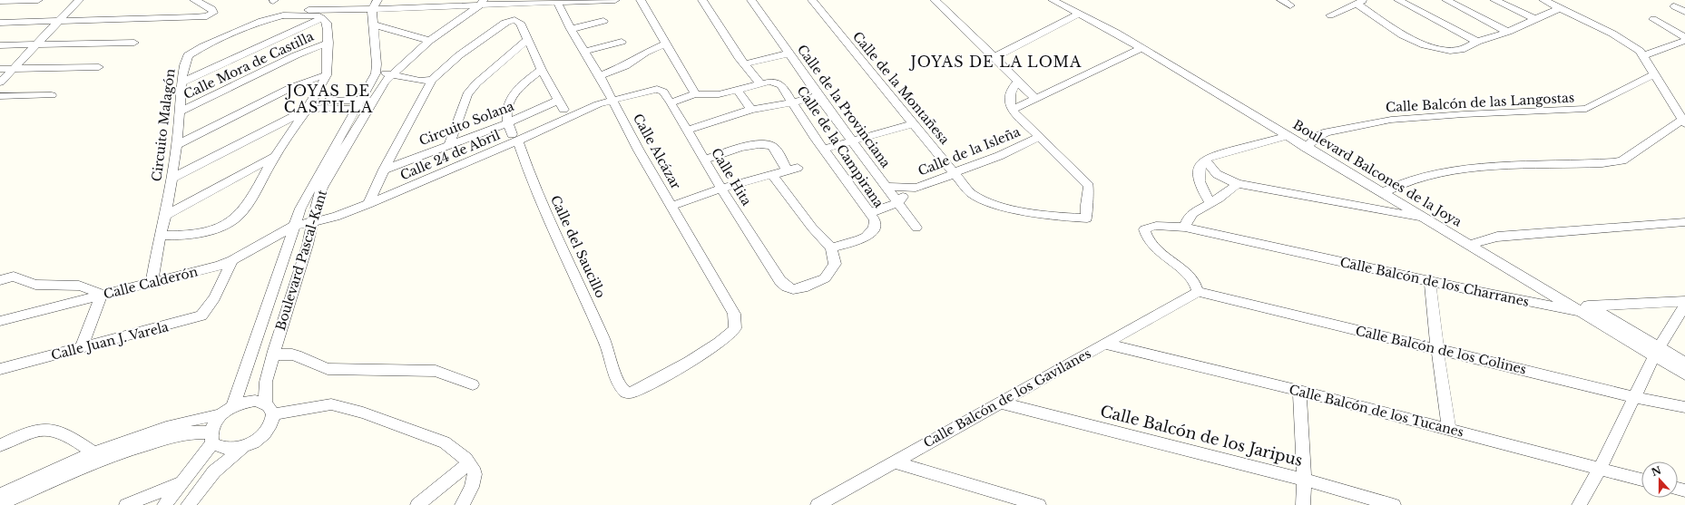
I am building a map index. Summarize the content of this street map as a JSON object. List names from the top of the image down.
{
  "streets": {
    "street": [
      "Calle Mora de Castilla",
      "Calle de la Montañesa",
      "Calle Balcón de las Langostas",
      "Calle de la Provinciana",
      "Circuito Solana",
      "Circuito Malagón",
      "Calle de la Campirana",
      "Calle Alcázar",
      "Calle de la Isleña",
      "Calle 24 de Abril",
      "Boulevard Balcones de la Joya",
      "Calle Hita",
      "Calle del Saucillo",
      "Boulevard Pascal-Kant",
      "Calle Balcón de los Charranes",
      "Calle Calderón",
      "Calle Juan J. Varela",
      "Calle Balcón de los Colines",
      "Calle Balcón de los Gavilanes",
      "Calle Balcón de los Tucanes",
      "Calle Balcón de los Jaripus"
    ]
  },
  "crossings": [
    ["Calle Mora de Castilla", "Circuito Malagón"],
    ["Calle de la Montañesa", "Calle de la Isleña"],
    ["Calle Balcón de las Langostas", "Boulevard Balcones de la Joya"],
    ["Calle de la Provinciana", "Calle de la Isleña"],
    ["Circuito Solana", "Calle 24 de Abril"],
    ["Circuito Solana", "Calle del Saucillo"],
    ["Circuito Malagón", "Calle Calderón"],
    ["Calle de la Campirana", "Calle Hita"],
    ["Calle Alcázar", "Calle 24 de Abril"],
    ["Calle Alcázar", "Calle Hita"],
    ["Calle Alcázar", "Calle del Saucillo"],
    ["Calle 24 de Abril", "Calle Hita"],
    ["Calle 24 de Abril", "Calle del Saucillo"],
    ["Calle 24 de Abril", "Boulevard Pascal-Kant"],
    ["Calle 24 de Abril", "Calle Calderón"],
    ["Boulevard Balcones de la Joya", "Calle Balcón de los Charranes"],
    ["Boulevard Pascal-Kant", "Calle Calderón"],
    ["Calle Balcón de los Charranes", "Calle Balcón de los Colines"],
    ["Calle Balcón de los Charranes", "Calle Balcón de los Gavilanes"],
    ["Calle Calderón", "Calle Juan J. Varela"],
    ["Calle Balcón de los Colines", "Calle Balcón de los Gavilanes"],
    ["Calle Balcón de los Gavilanes", "Calle Balcón de los Tucanes"],
    ["Calle Balcón de los Gavilanes", "Calle Balcón de los Jaripus"]
  ],
  "districts": ["JOYAS DE LA LOMA", "JOYAS DE CASTILLA"],
  "north": "top"
}
